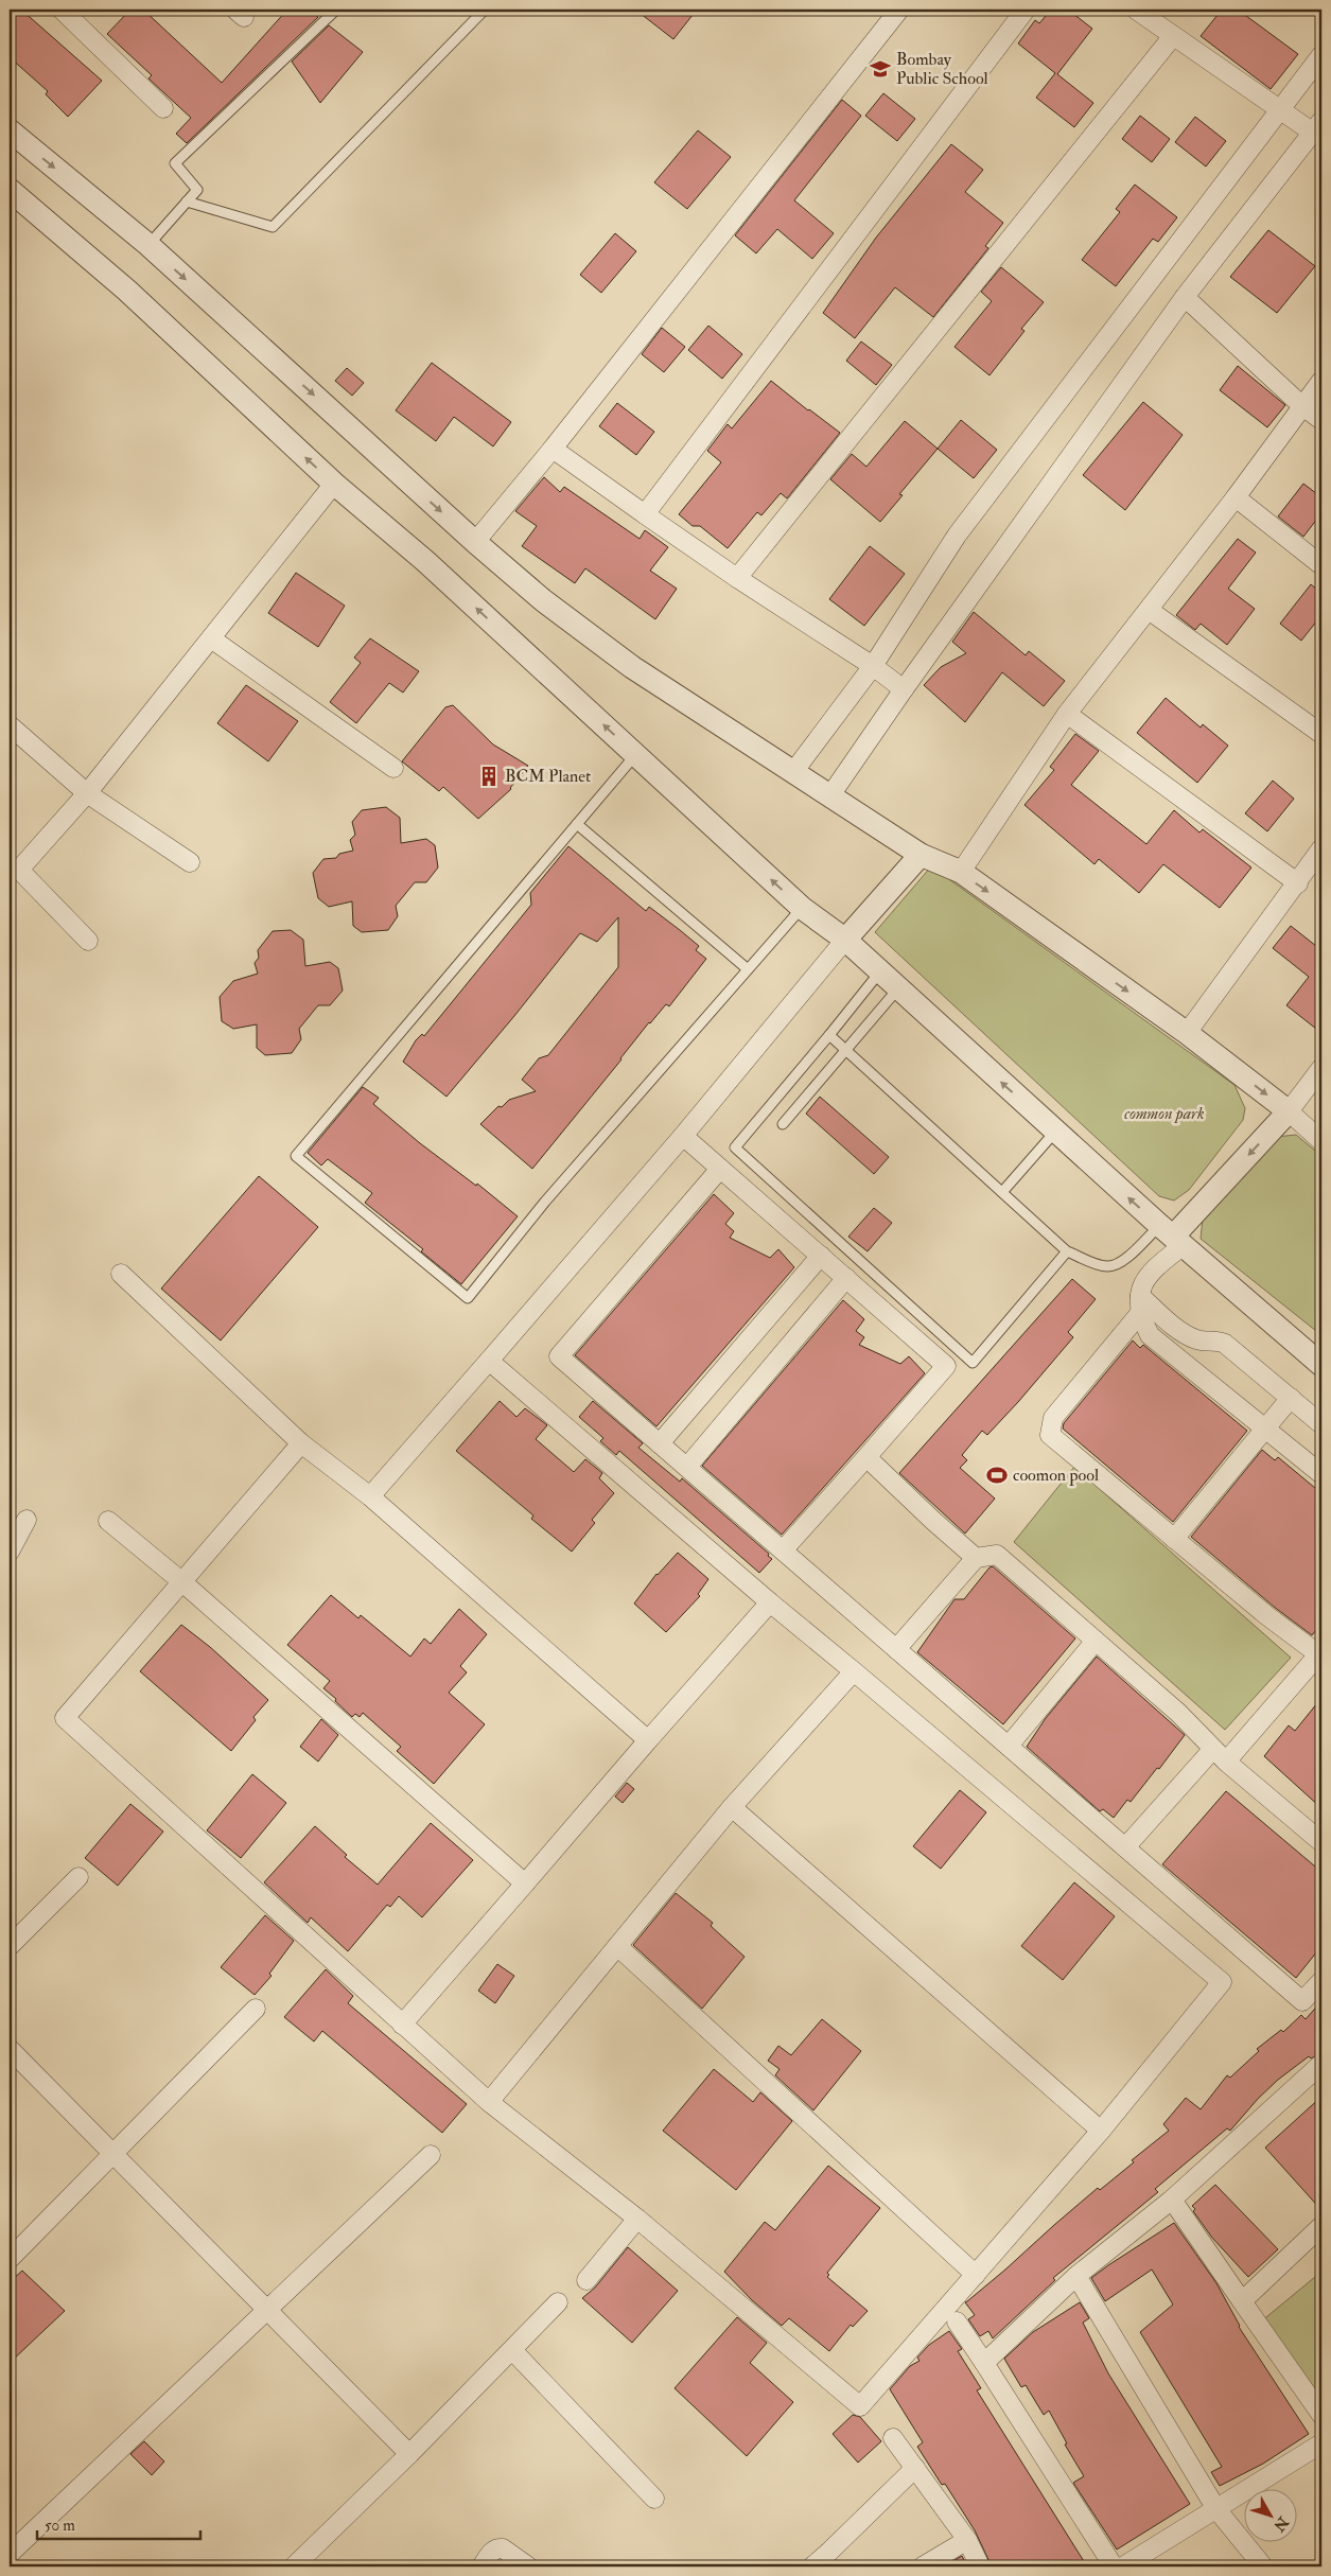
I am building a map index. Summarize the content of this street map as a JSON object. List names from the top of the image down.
{
  "parks": ["common park"],
  "places": {
    "school or university": ["Bombay Public School"],
    "building": ["BCM Planet"],
    "sports": ["coomon pool"]
  },
  "scale_bar": "50 m",
  "north": "bottom right"
}
